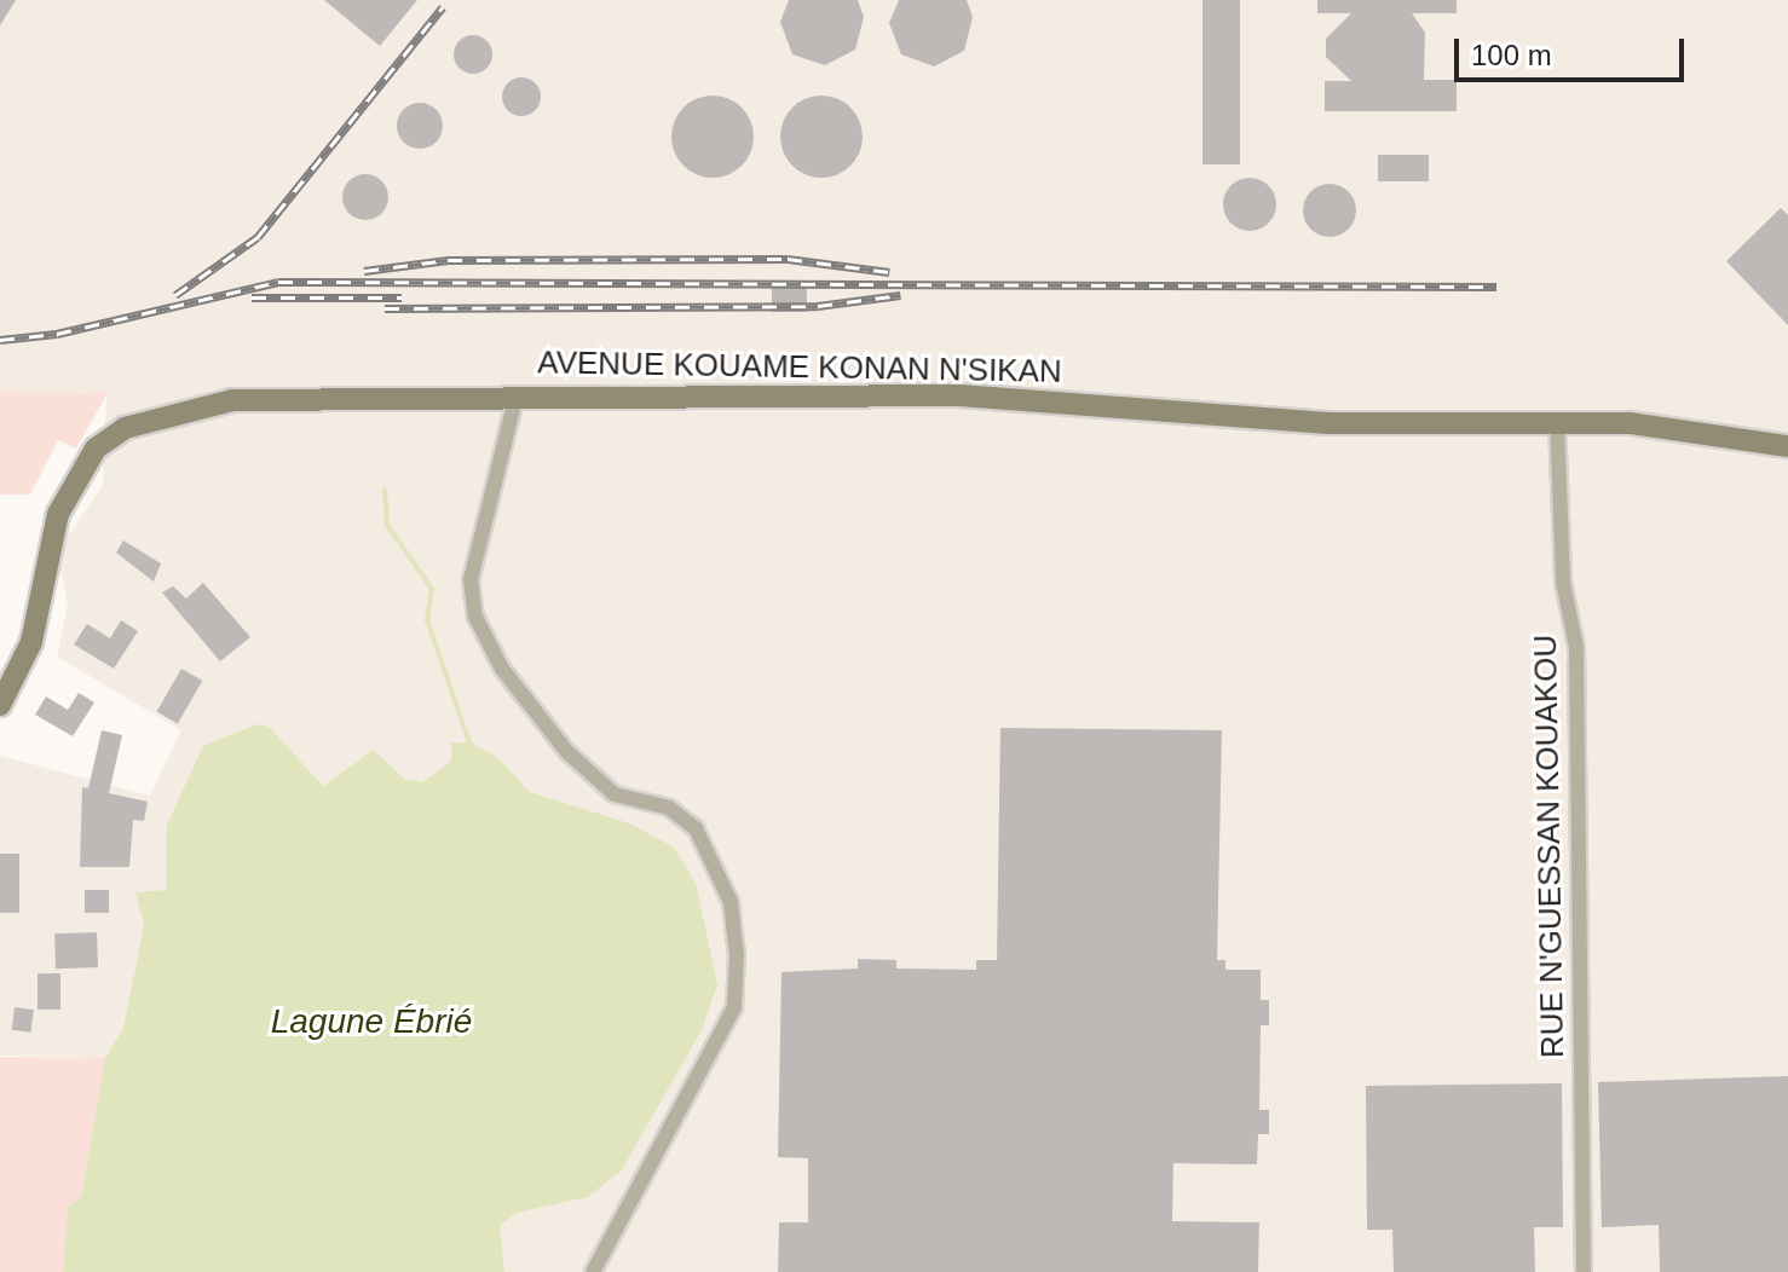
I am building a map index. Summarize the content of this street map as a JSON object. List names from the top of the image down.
{
  "streets": {
    "street": ["AVENUE KOUAME KONAN N'SIKAN", "RUE N'GUESSAN KOUAKOU"]
  },
  "crossings": [
    ["AVENUE KOUAME KONAN N'SIKAN", "RUE N'GUESSAN KOUAKOU"]
  ],
  "water": ["Lagune Ébrié"],
  "scale_bar": "100 m"
}
